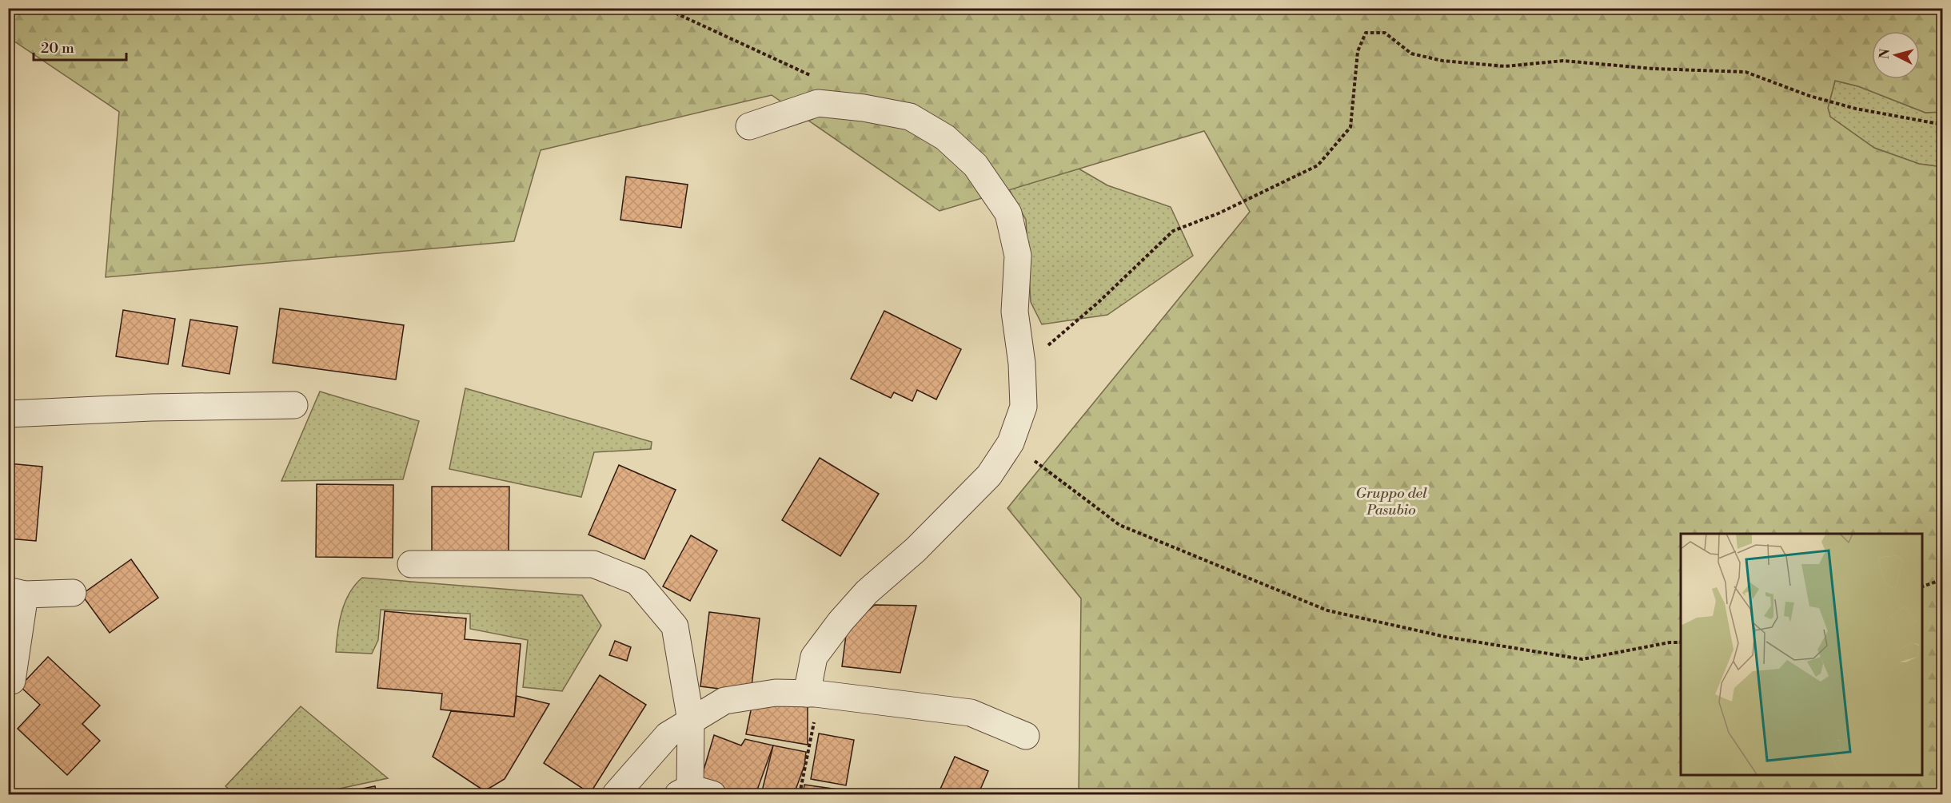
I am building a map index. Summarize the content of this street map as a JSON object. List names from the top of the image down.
{
  "parks": ["Gruppo del Pasubio"],
  "scale_bar": "20 m",
  "north": "left"
}
